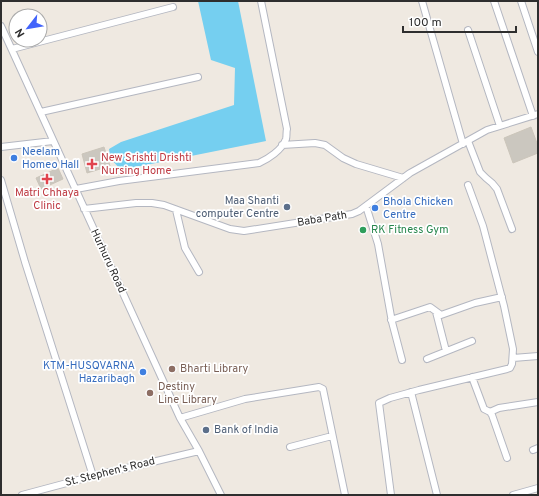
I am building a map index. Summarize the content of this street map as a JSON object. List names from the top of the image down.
{
  "streets": {
    "street": ["Baba Path", "Hurhuru Road", "St. Stephen's Road"]
  },
  "crossings": [
    ["Baba Path", "Hurhuru Road"],
    ["Hurhuru Road", "St. Stephen's Road"]
  ],
  "places": {
    "other": [
      "Neelam Homeo Hall",
      "Maa Shanti computer Centre",
      "Bhola Chicken Centre",
      "RK Fitness Gym",
      "Bharti Library",
      "KTM-HUSQVARNA Hazaribagh",
      "Destiny Line Library",
      "Bank of India"
    ],
    "health": ["New Srishti Drishti Nursing Home", "Matri Chhaya Clinic"]
  },
  "scale_bar": "100 m",
  "north": "bottom left"
}
